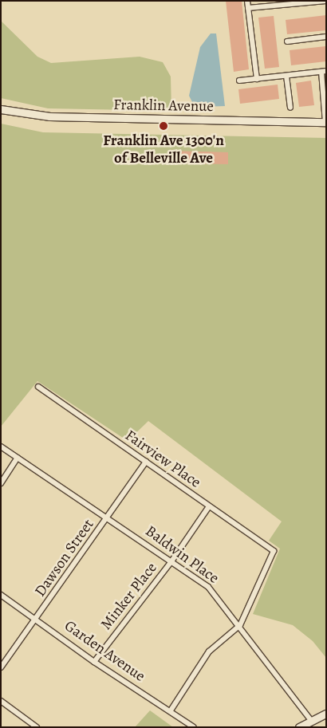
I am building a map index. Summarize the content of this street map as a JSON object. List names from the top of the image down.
{
  "streets": {
    "main road": ["Franklin Avenue"],
    "street": [
      "Fairview Place",
      "Baldwin Place",
      "Dawson Street",
      "Minker Place",
      "Garden Avenue"
    ]
  },
  "crossings": [
    ["Fairview Place", "Baldwin Place"],
    ["Fairview Place", "Dawson Street"],
    ["Fairview Place", "Minker Place"],
    ["Baldwin Place", "Dawson Street"],
    ["Baldwin Place", "Minker Place"],
    ["Dawson Street", "Garden Avenue"],
    ["Minker Place", "Garden Avenue"]
  ],
  "places": ["Franklin Ave 1300'n of Belleville Ave"]
}
